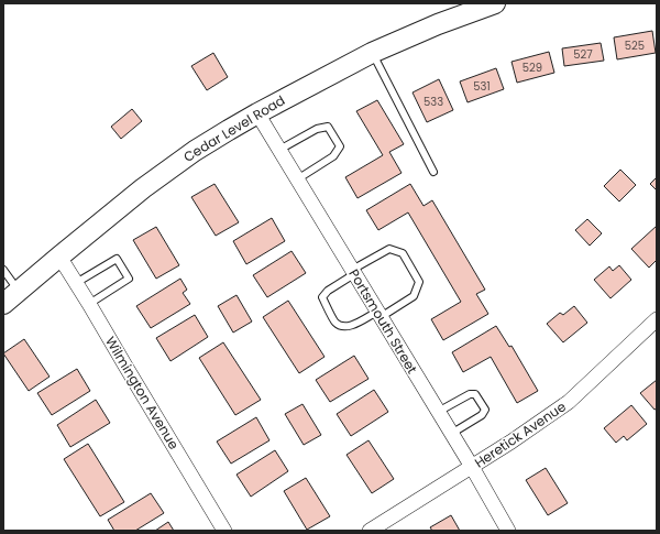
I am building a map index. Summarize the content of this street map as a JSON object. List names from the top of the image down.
{
  "streets": {
    "main road": ["Cedar Level Road"],
    "street": ["Portsmouth Street", "Wilmington Avenue", "Heretick Avenue"]
  },
  "crossings": [
    ["Cedar Level Road", "Portsmouth Street"],
    ["Cedar Level Road", "Wilmington Avenue"],
    ["Portsmouth Street", "Heretick Avenue"]
  ],
  "house_numbers": [
    "525",
    "527",
    "529",
    "531",
    "533"
  ]
}
